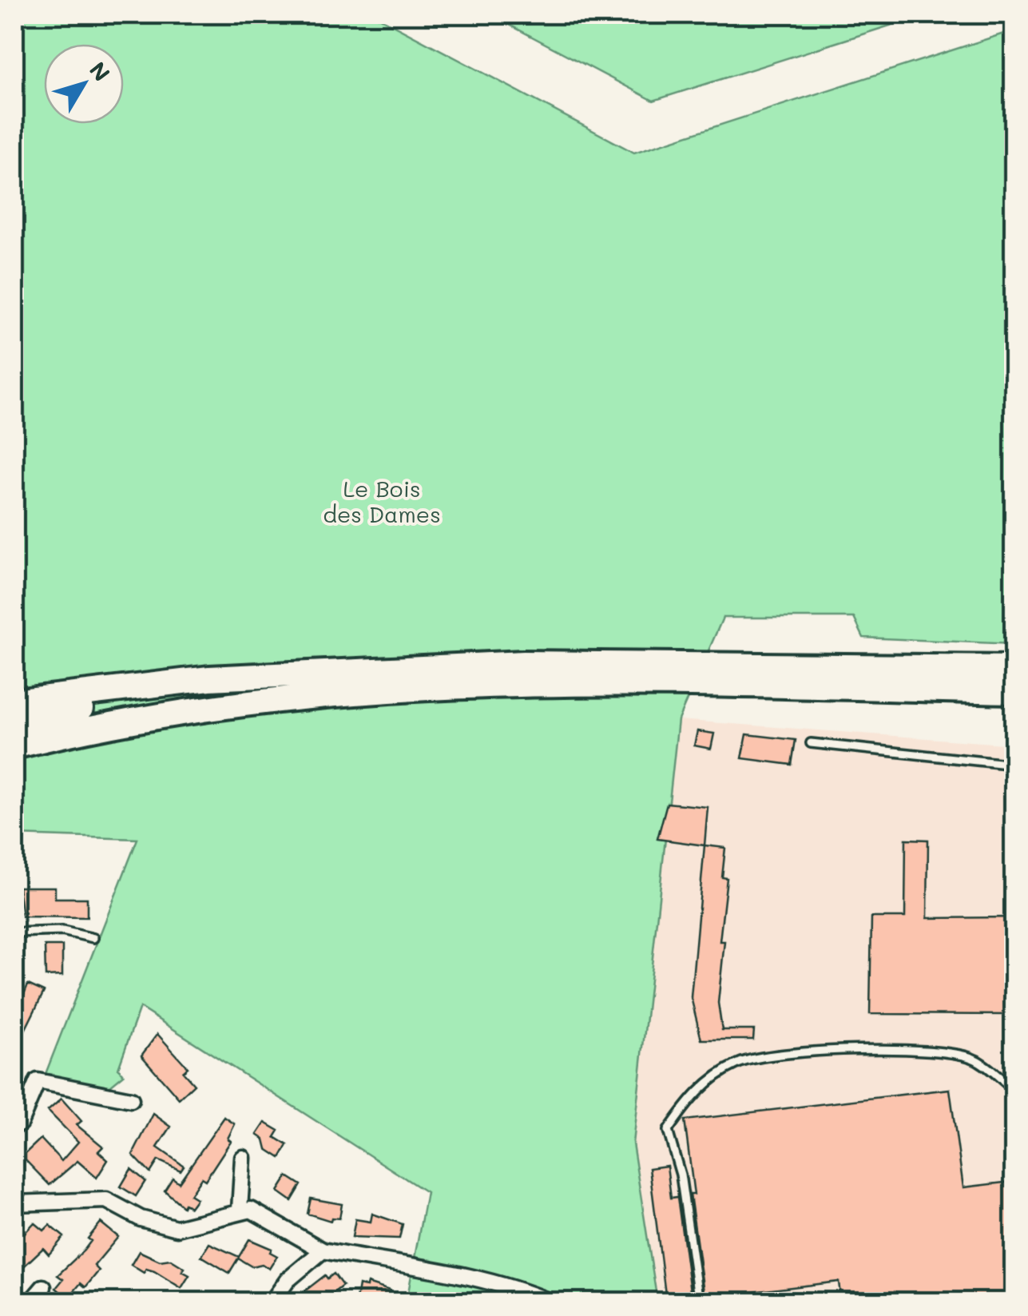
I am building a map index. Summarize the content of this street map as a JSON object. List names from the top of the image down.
{
  "parks": ["Le Bois des Dames"],
  "north": "top right"
}
